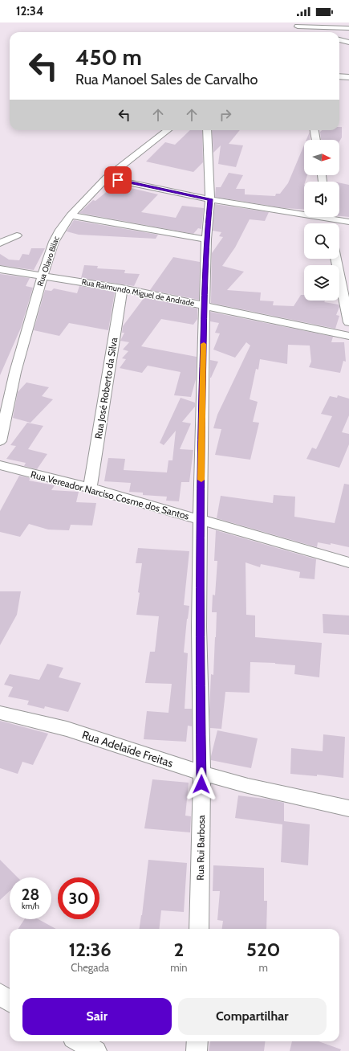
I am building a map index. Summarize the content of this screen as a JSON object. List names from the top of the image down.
{
  "streets": {
    "street": [
      "Rua Olavo Bilac",
      "Rua Raimundo Miguel de Andrade",
      "Rua José Roberto da Silva",
      "Rua Vereador Narciso Cosme dos Santos",
      "Rua Adelaíde Freitas",
      "Rua Rui Barbosa"
    ]
  },
  "crossings": [
    ["Rua Olavo Bilac", "Rua Raimundo Miguel de Andrade"],
    ["Rua Raimundo Miguel de Andrade", "Rua José Roberto da Silva"],
    ["Rua Raimundo Miguel de Andrade", "Rua Rui Barbosa"],
    ["Rua José Roberto da Silva", "Rua Vereador Narciso Cosme dos Santos"],
    ["Rua Vereador Narciso Cosme dos Santos", "Rua Rui Barbosa"],
    ["Rua Adelaíde Freitas", "Rua Rui Barbosa"]
  ],
  "north": "right",
  "page": {
    "status": "12:34",
    "turn": ["450 m", "Rua Manoel Sales de Carvalho"],
    "speed": "28 km/h",
    "limit": "30",
    "eta": [
      "12:36",
      "Chegada",
      "2",
      "min",
      "520",
      "m"
    ],
    "buttons": ["Sair", "Compartilhar"]
  }
}
